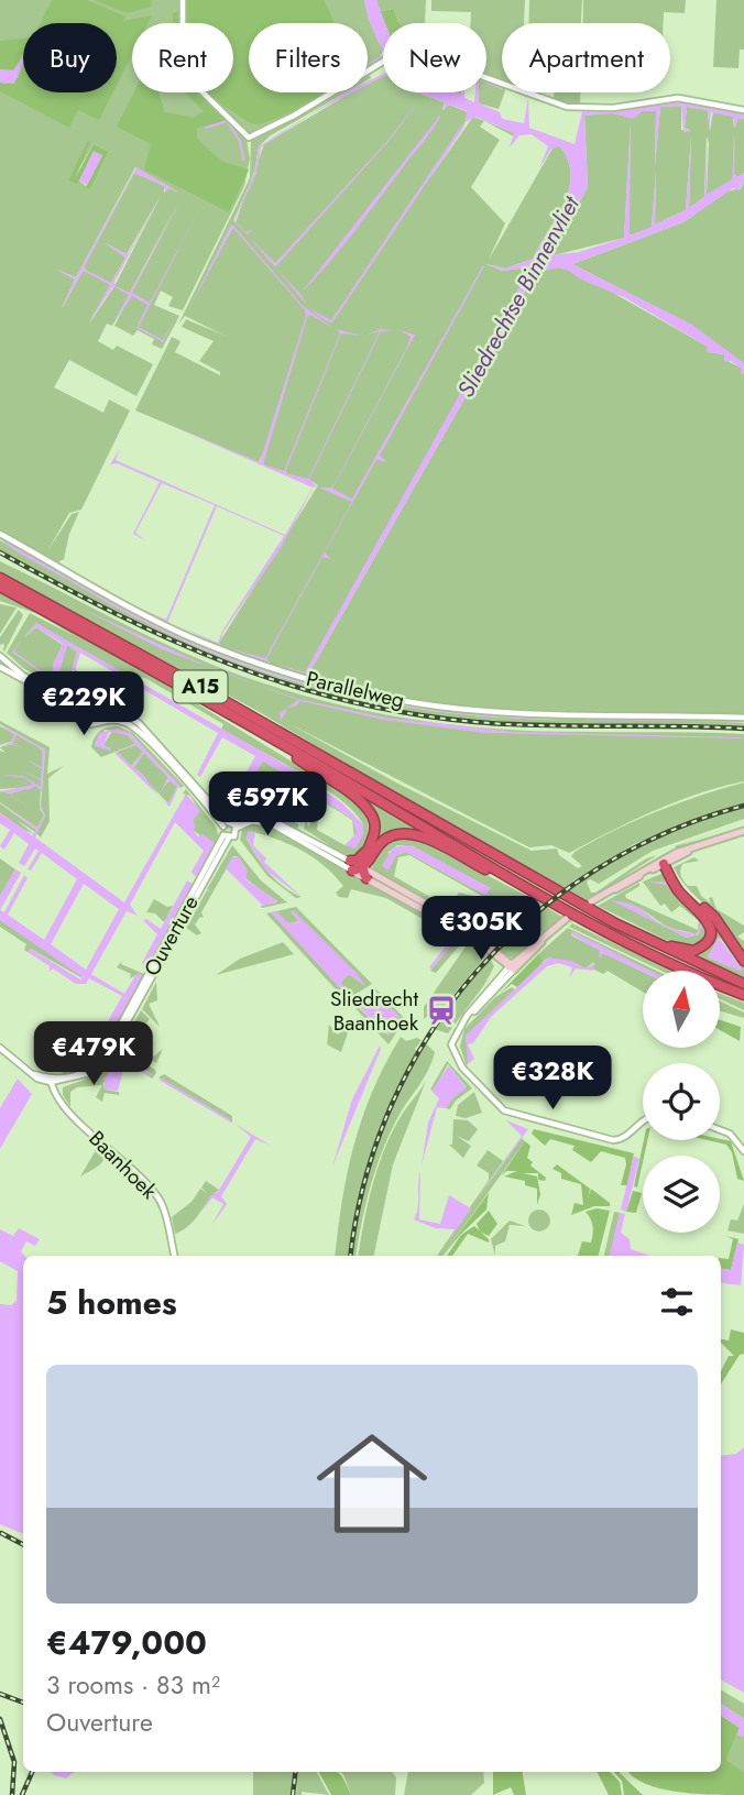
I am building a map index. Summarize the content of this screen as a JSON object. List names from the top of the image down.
{
  "streets": {
    "highway": ["A15"],
    "street": ["Parallelweg", "Ouverture", "Baanhoek"]
  },
  "water": ["Sliedrechtse Binnenvliet"],
  "places": {
    "station": ["Sliedrecht Baanhoek"]
  },
  "north": "top",
  "page": {
    "chip": [
      "Buy",
      "Rent",
      "Filters",
      "New",
      "Apartment"
    ],
    "price": [
      "€229K",
      "€597K",
      "€305K",
      "€479K",
      "€328K"
    ],
    "heading": "5 homes",
    "list": [
      {
        "name": "€479,000",
        "note": "3 rooms · 83 m² · Ouverture"
      }
    ]
  }
}
